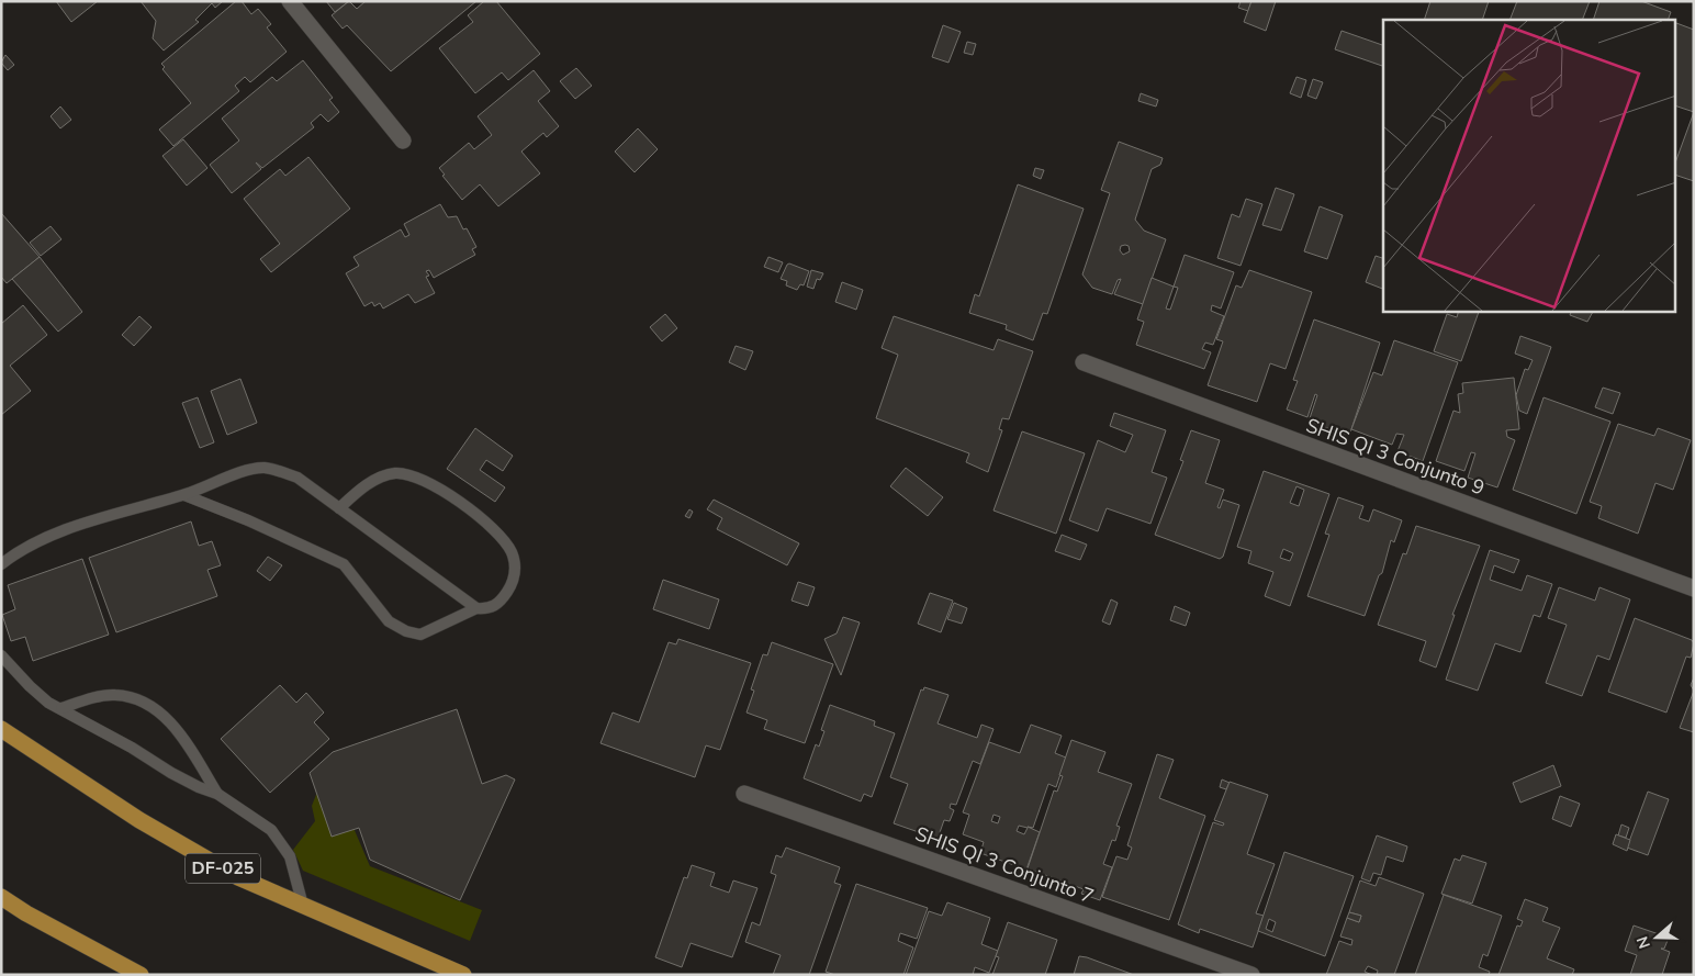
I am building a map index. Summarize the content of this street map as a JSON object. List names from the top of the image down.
{
  "streets": {
    "main road": ["DF-025"],
    "street": ["SHIS QI 3 Conjunto 9", "SHIS QI 3 Conjunto 7"]
  },
  "north": "left"
}
